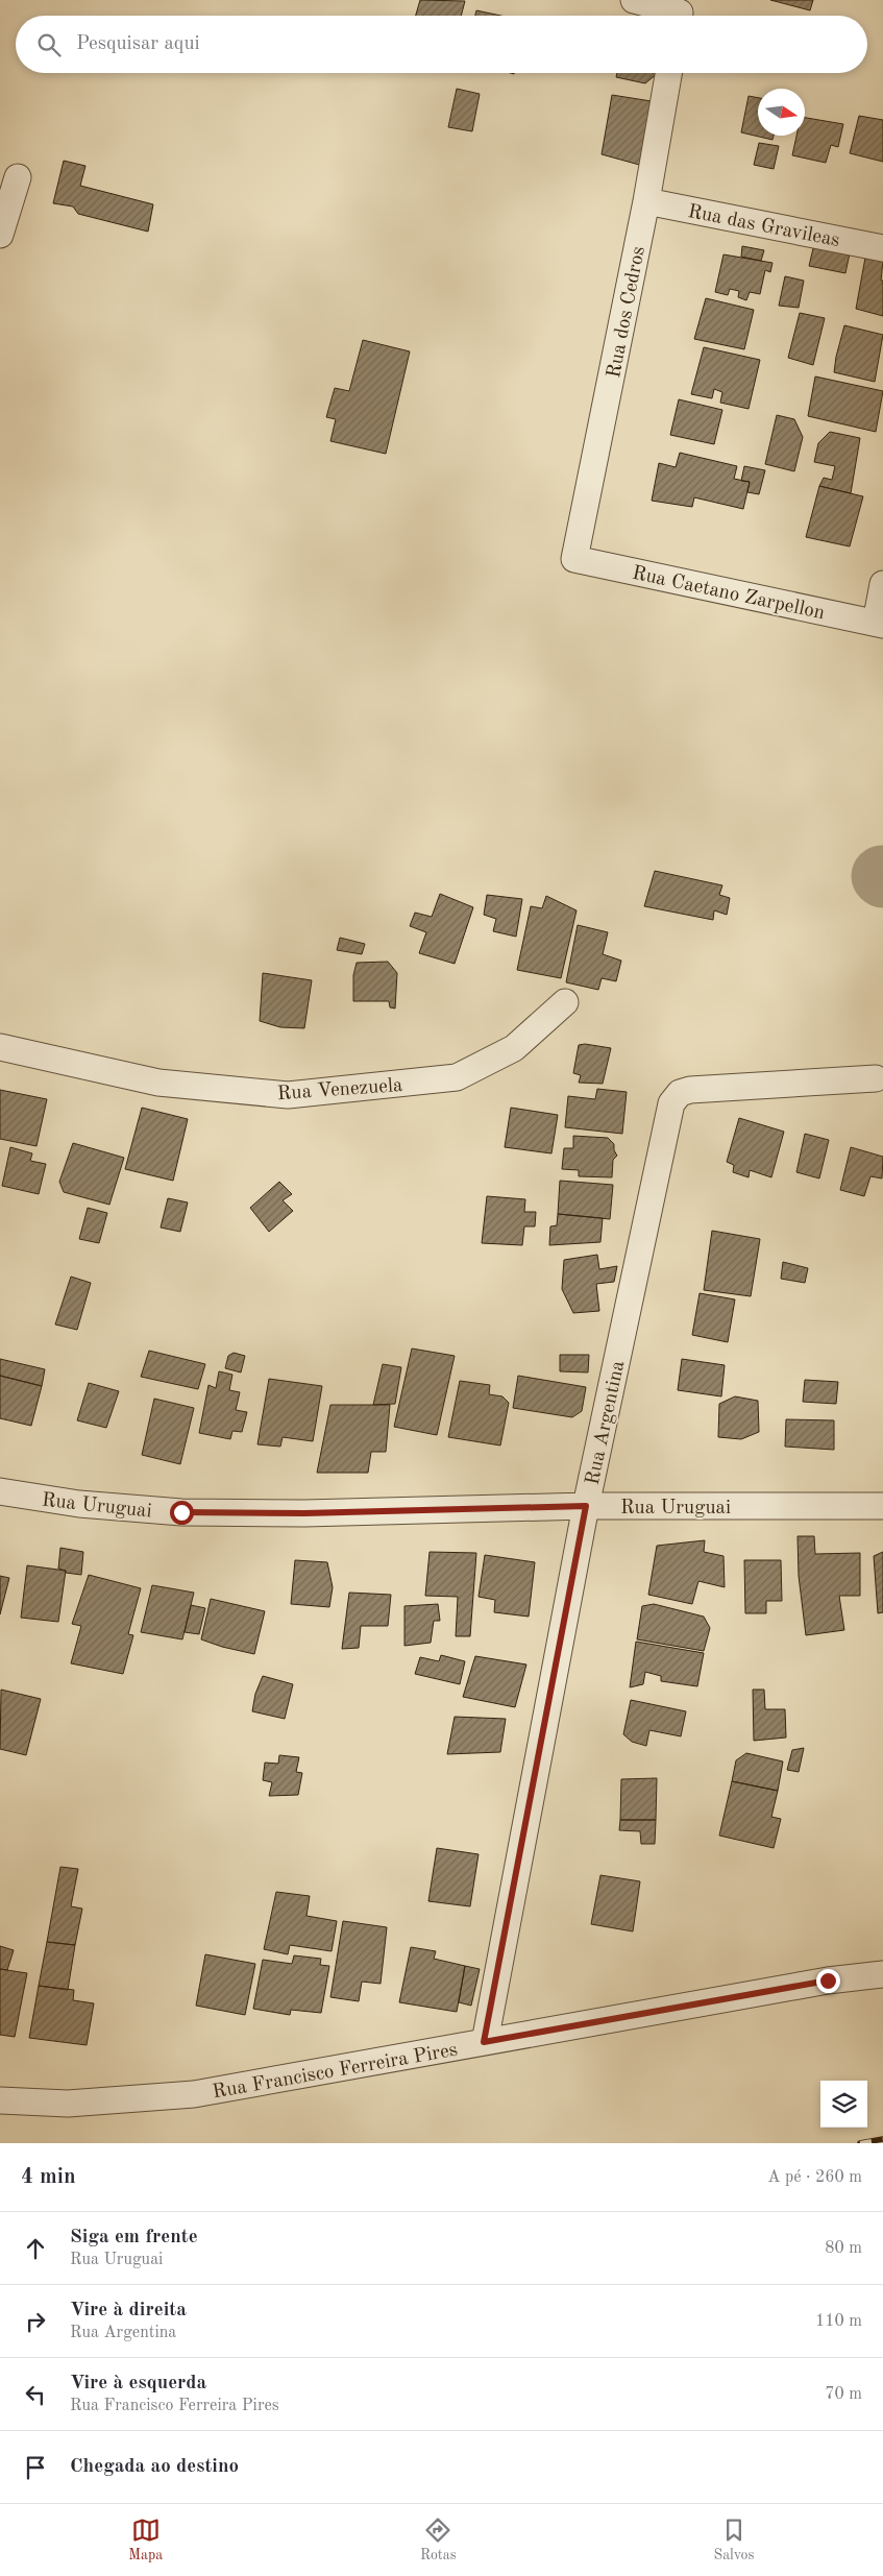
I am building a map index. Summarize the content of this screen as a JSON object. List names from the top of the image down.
{
  "streets": {
    "street": [
      "Rua das Gravileas",
      "Rua dos Cedros",
      "Rua Caetano Zarpellon",
      "Rua Venezuela",
      "Rua Argentina",
      "Rua Uruguai",
      "Rua Francisco Ferreira Pires"
    ]
  },
  "crossings": [
    ["Rua das Gravileas", "Rua dos Cedros"],
    ["Rua dos Cedros", "Rua Caetano Zarpellon"],
    ["Rua Argentina", "Rua Uruguai"],
    ["Rua Argentina", "Rua Francisco Ferreira Pires"]
  ],
  "north": "right",
  "page": {
    "search": "Pesquisar aqui",
    "heading": ["4 min", "A pé · 260 m"],
    "list": [
      ["Siga em frente", "Rua Uruguai", "80 m"],
      ["Vire à direita", "Rua Argentina", "110 m"],
      ["Vire à esquerda", "Rua Francisco Ferreira Pires", "70 m"],
      "Chegada ao destino"
    ],
    "nav": ["Mapa", "Rotas", "Salvos"]
  }
}
